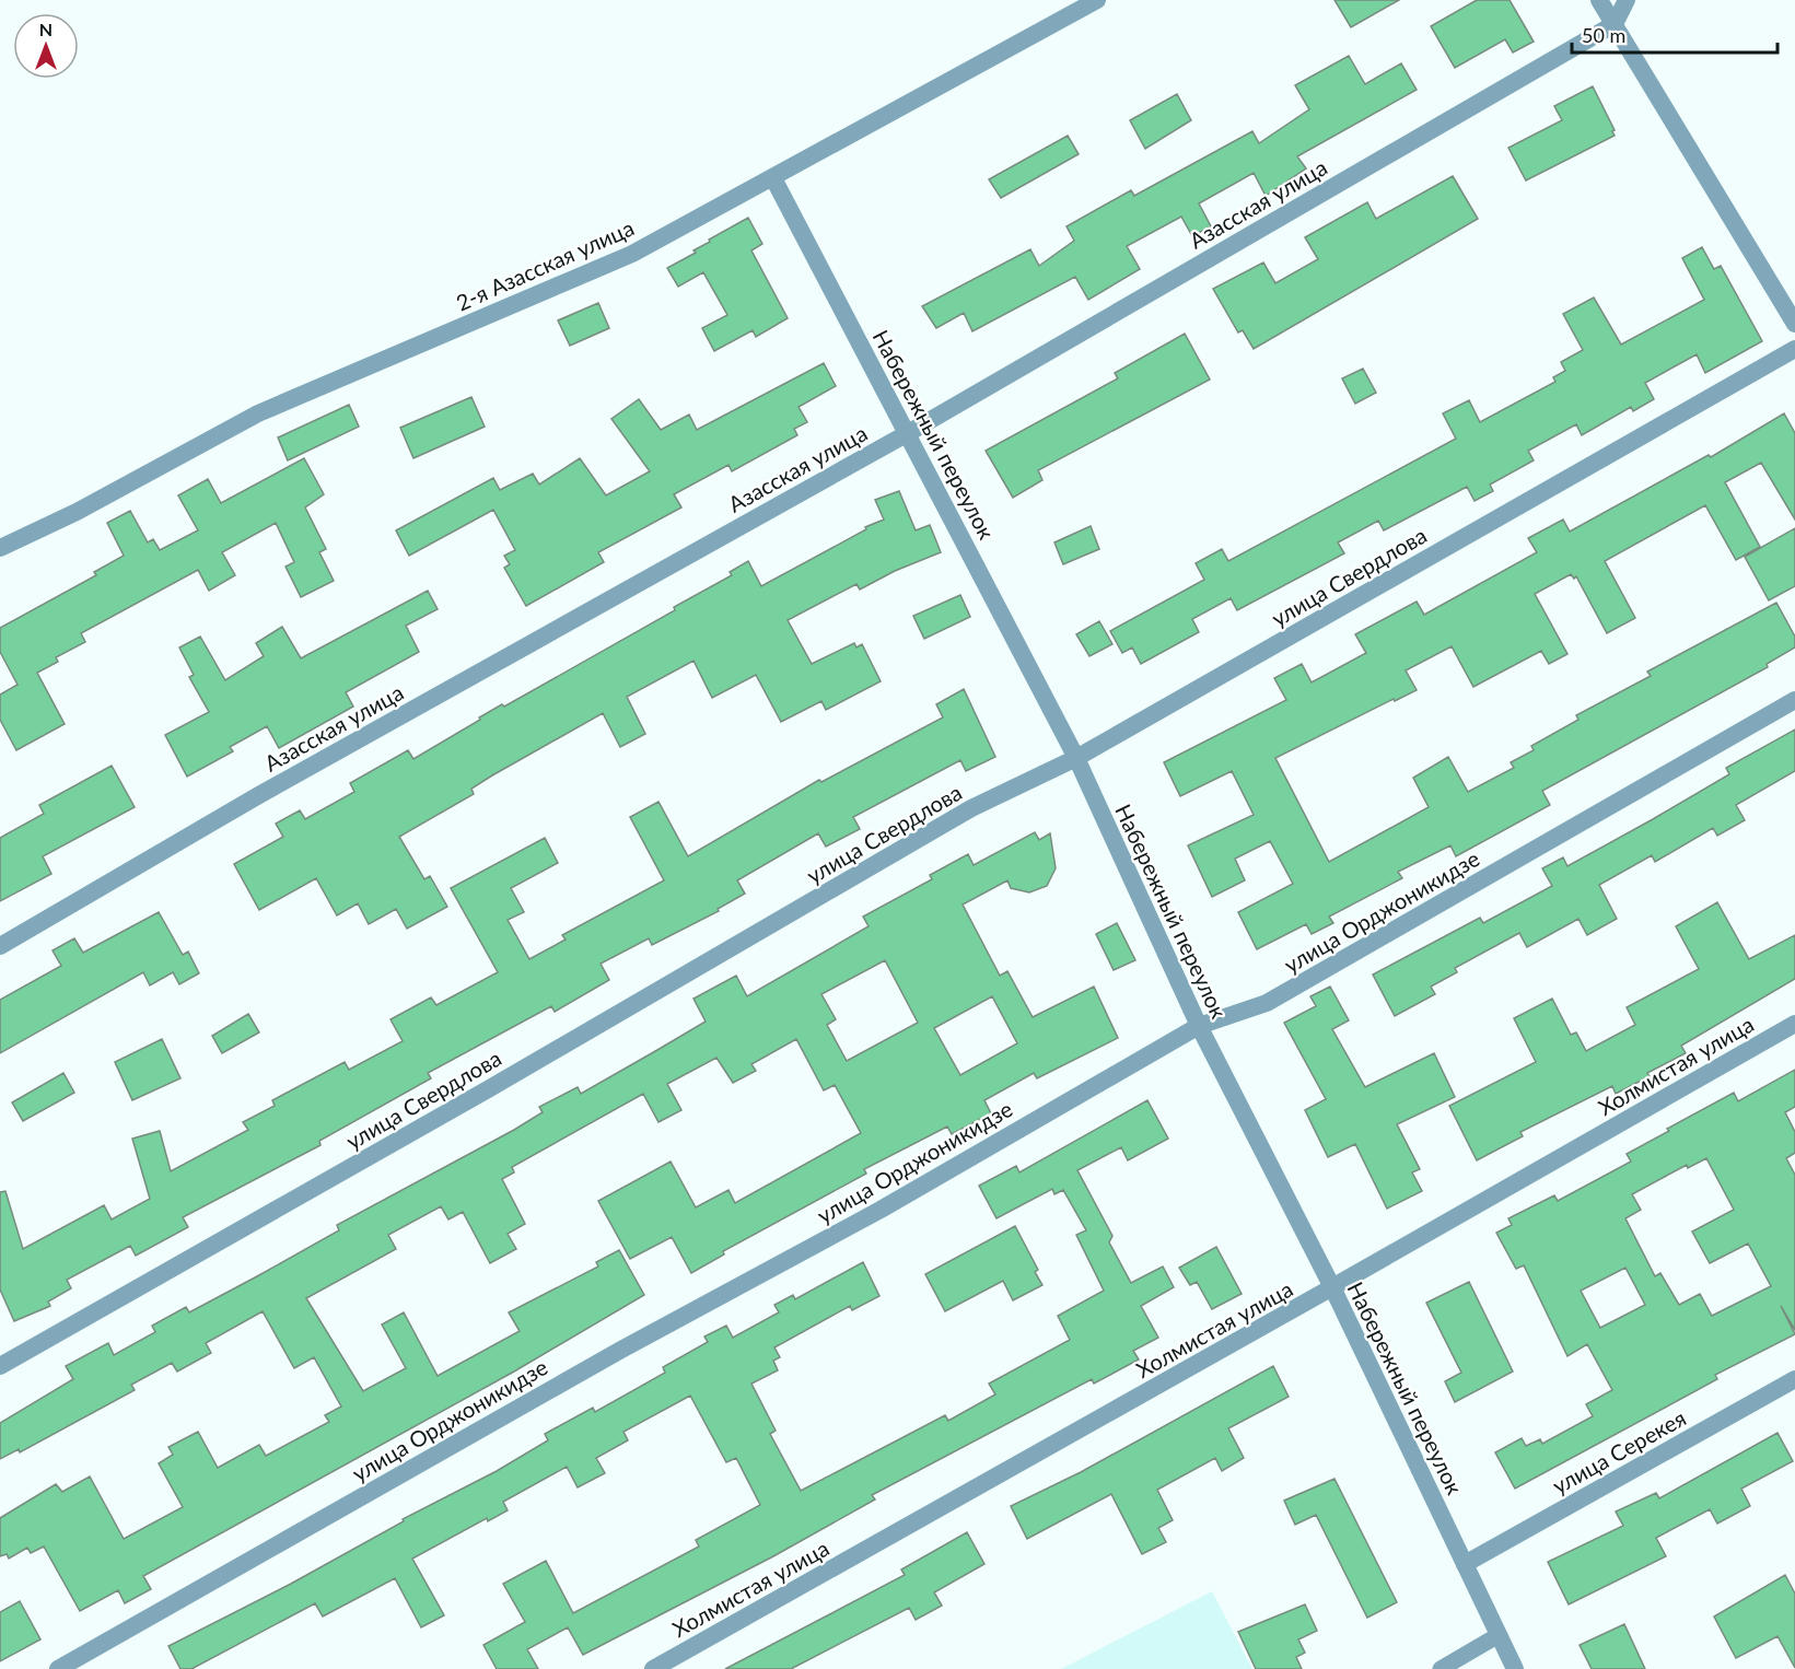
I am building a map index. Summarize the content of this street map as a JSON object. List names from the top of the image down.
{
  "streets": {
    "street": [
      "Азасская улица",
      "2-я Азасская улица",
      "Набережный переулок",
      "улица Свердлова",
      "улица Орджоникидзе",
      "Холмистая улица",
      "улица Серекея"
    ]
  },
  "crossings": [
    ["Азасская улица", "Набережный переулок"],
    ["2-я Азасская улица", "Набережный переулок"],
    ["Набережный переулок", "улица Свердлова"],
    ["Набережный переулок", "улица Орджоникидзе"],
    ["Набережный переулок", "Холмистая улица"],
    ["Набережный переулок", "улица Серекея"]
  ],
  "scale_bar": "50 m",
  "north": "top"
}
